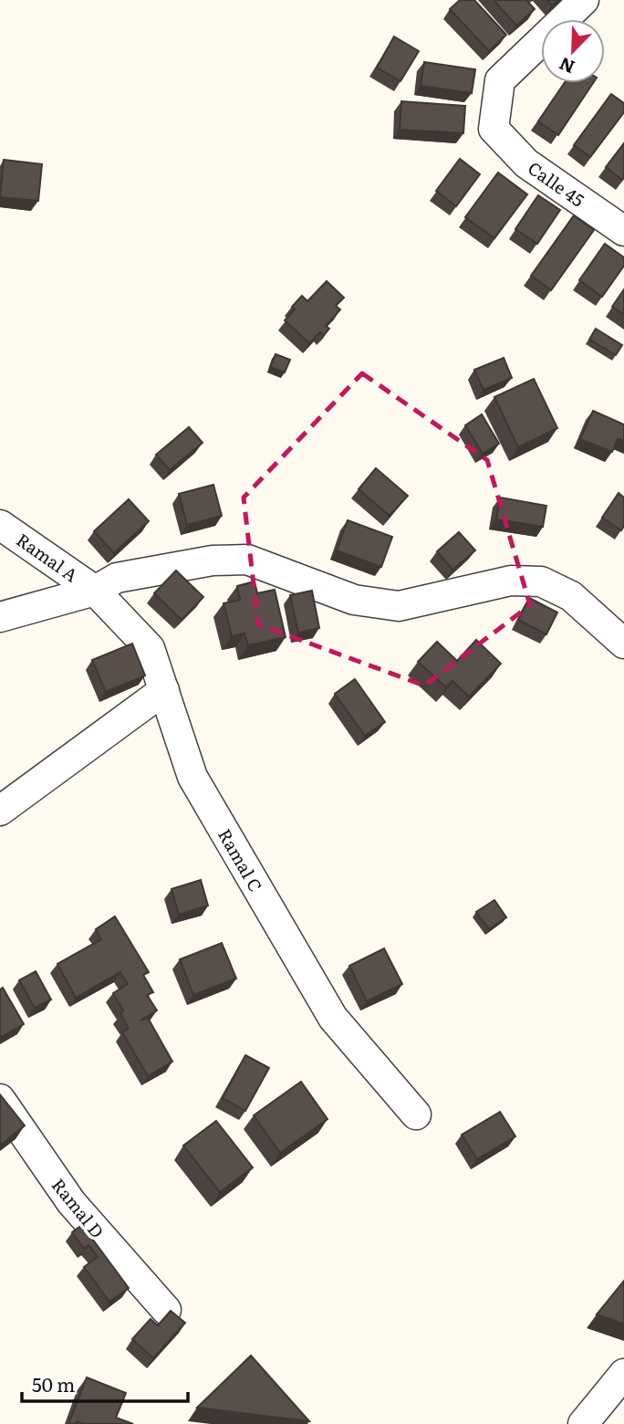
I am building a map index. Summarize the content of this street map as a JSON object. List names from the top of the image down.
{
  "streets": {
    "street": [
      "Calle 45",
      "Ramal A",
      "Ramal C",
      "Ramal D"
    ]
  },
  "crossings": [
    ["Ramal A", "Ramal C"]
  ],
  "scale_bar": "50 m",
  "north": "bottom left"
}
